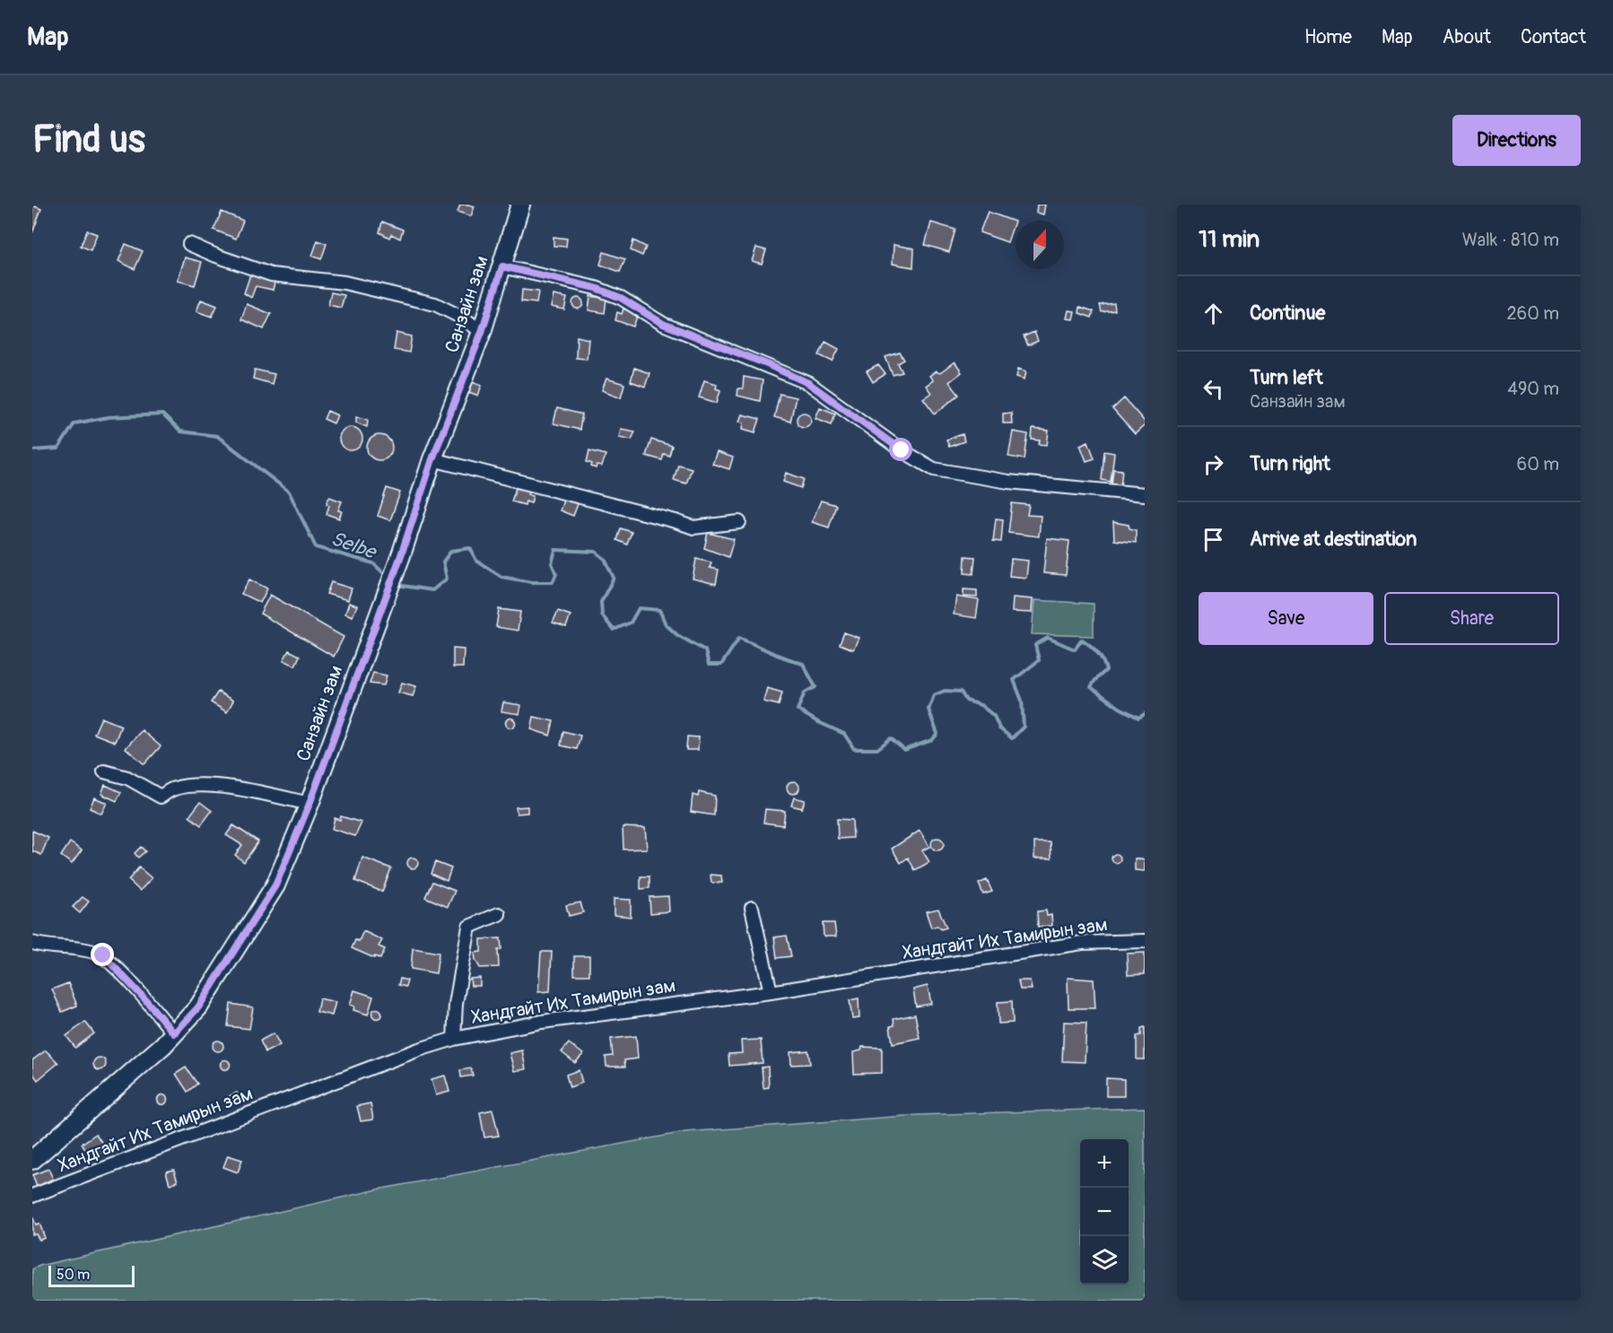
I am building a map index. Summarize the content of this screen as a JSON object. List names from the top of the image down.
{
  "streets": {
    "main road": ["Санзайн зам"],
    "street": ["Хандгайт Их Тамирын зам"]
  },
  "water": ["Selbe"],
  "scale_bar": "50 m",
  "north": "top",
  "page": {
    "header": "Map",
    "nav": [
      "Home",
      "Map",
      "About",
      "Contact"
    ],
    "buttons": [
      "Directions",
      ["Save", "Share"]
    ],
    "title": "Find us",
    "heading": ["11 min", "Walk · 810 m"],
    "list": [
      ["Continue", "260 m"],
      ["Turn left", "Санзайн зам", "490 m"],
      ["Turn right", "60 m"],
      "Arrive at destination"
    ],
    "map_buttons": ["+", "−"],
    "scale": "50 m"
  }
}
